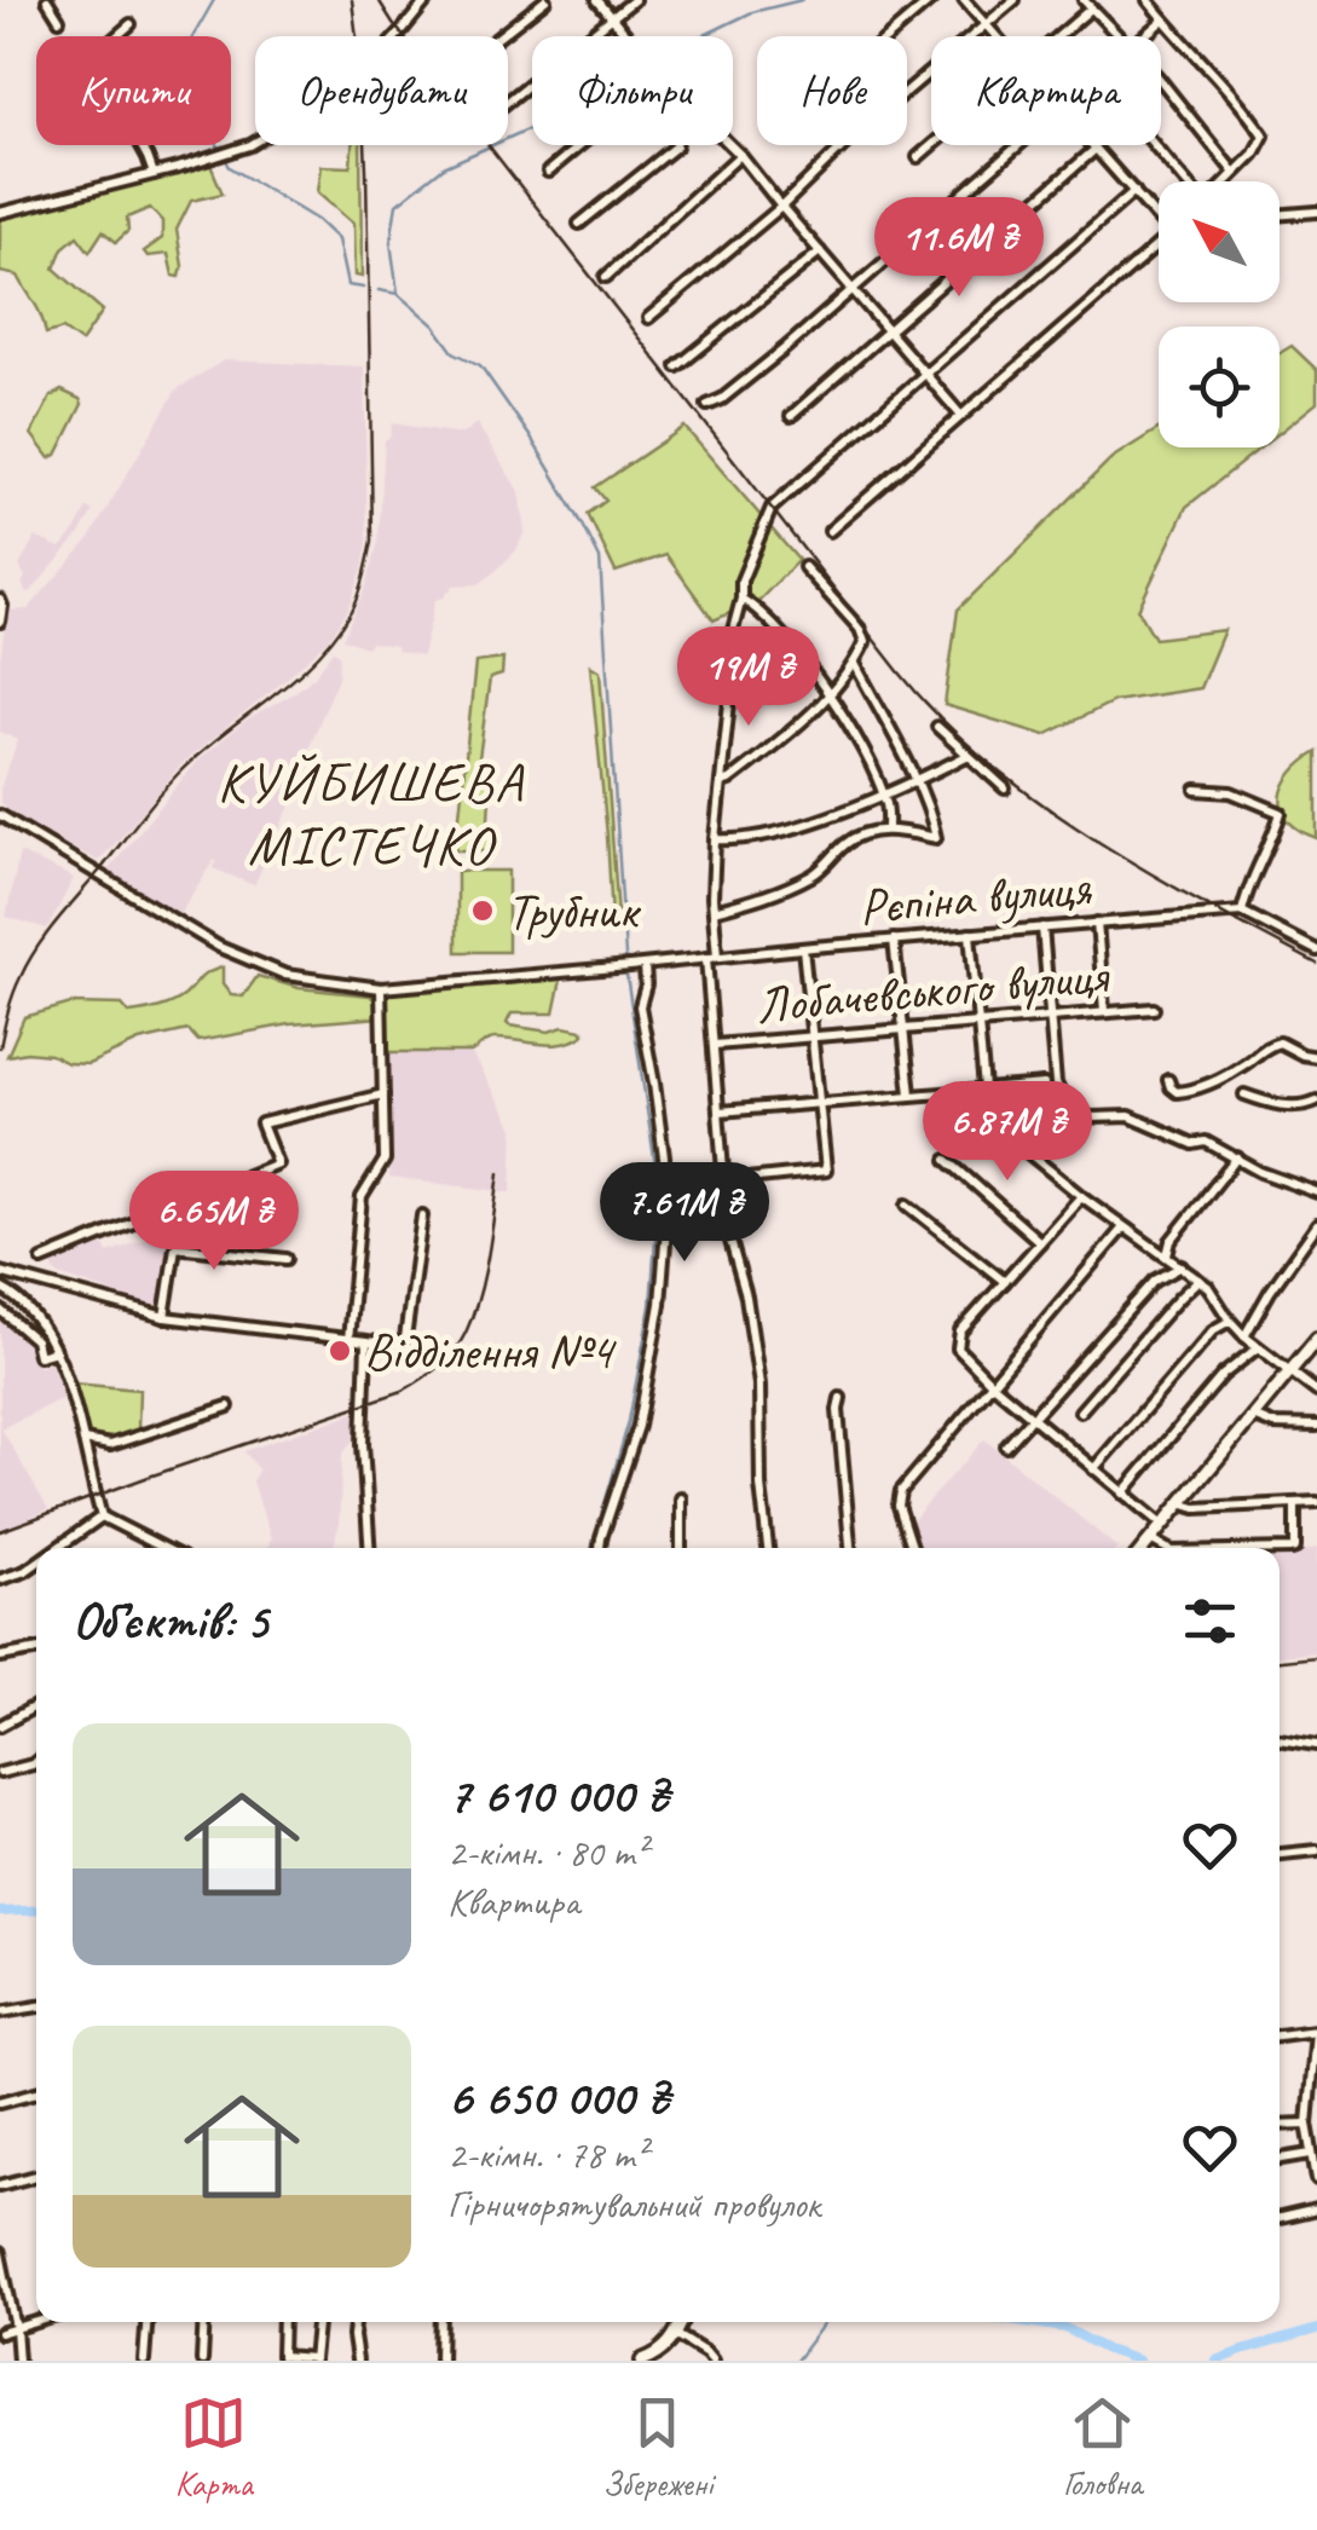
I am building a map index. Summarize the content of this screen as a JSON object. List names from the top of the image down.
{
  "streets": {
    "street": ["Рєпіна вулиця", "Лобачевського вулиця"]
  },
  "districts": ["КУЙБИШЕВА МІСТЕЧКО"],
  "places": ["Трубник", "Відділення №4"],
  "north": "top left",
  "page": {
    "chip": [
      "Купити",
      "Орендувати",
      "Фільтри",
      "Нове",
      "Квартира"
    ],
    "price": [
      "11.6M ₴",
      "19M ₴",
      "6.87M ₴",
      "7.61M ₴",
      "6.65M ₴"
    ],
    "heading": "Об’єктів: 5",
    "list": [
      {
        "name": "7 610 000 ₴",
        "note": "2-кімн. · 80 m² · Квартира"
      },
      {
        "name": "6 650 000 ₴",
        "note": "2-кімн. · 78 m² · Гірничорятувальний провулок"
      }
    ],
    "tabs": ["Карта", "Збережені", "Головна"]
  }
}
